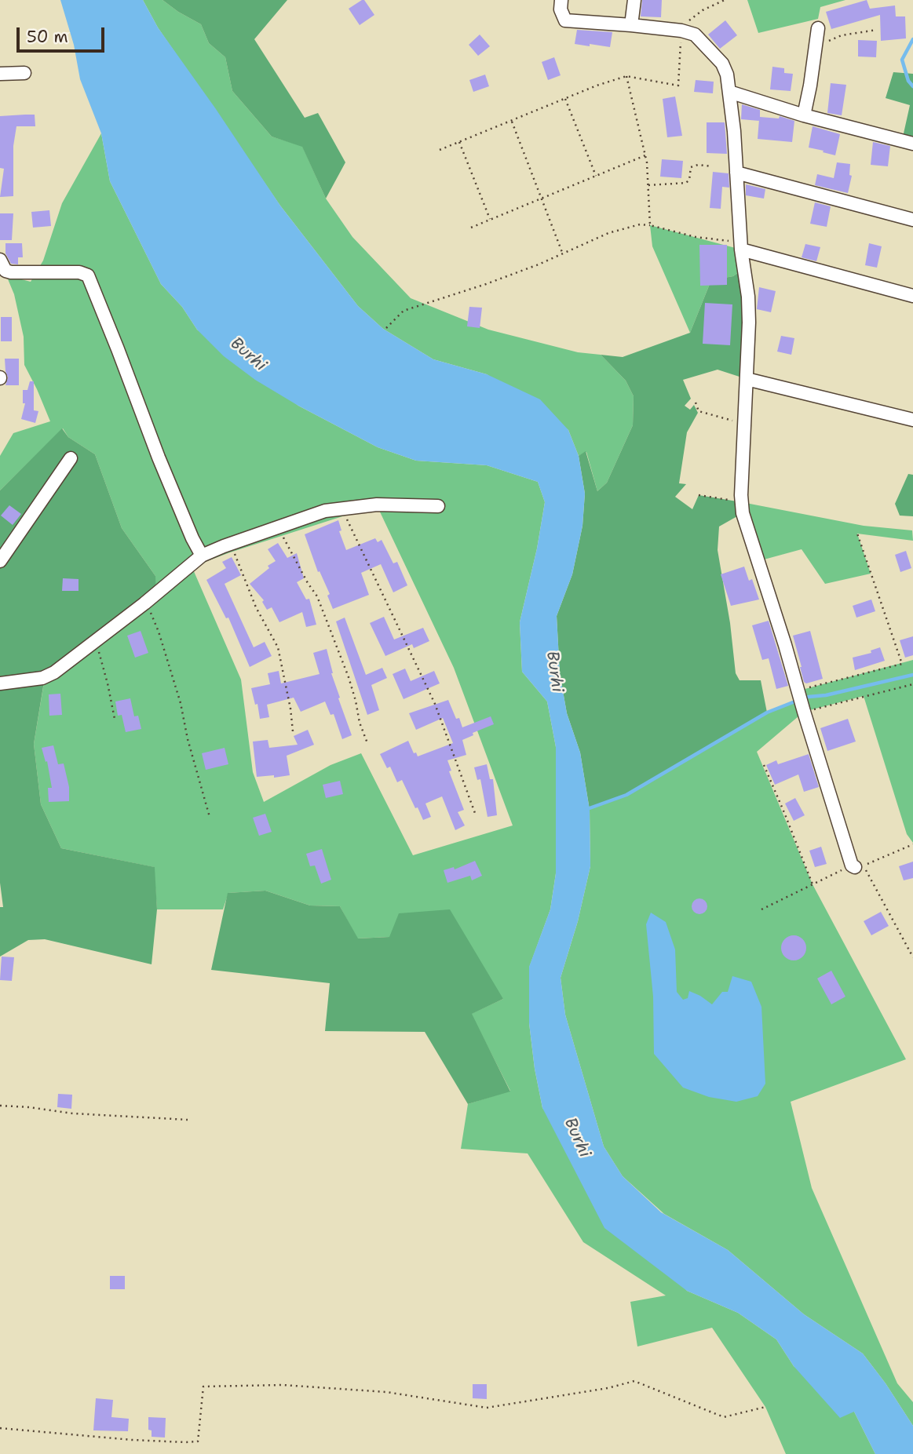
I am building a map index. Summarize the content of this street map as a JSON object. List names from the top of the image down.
{
  "water": ["Burhi"],
  "scale_bar": "50 m"
}
